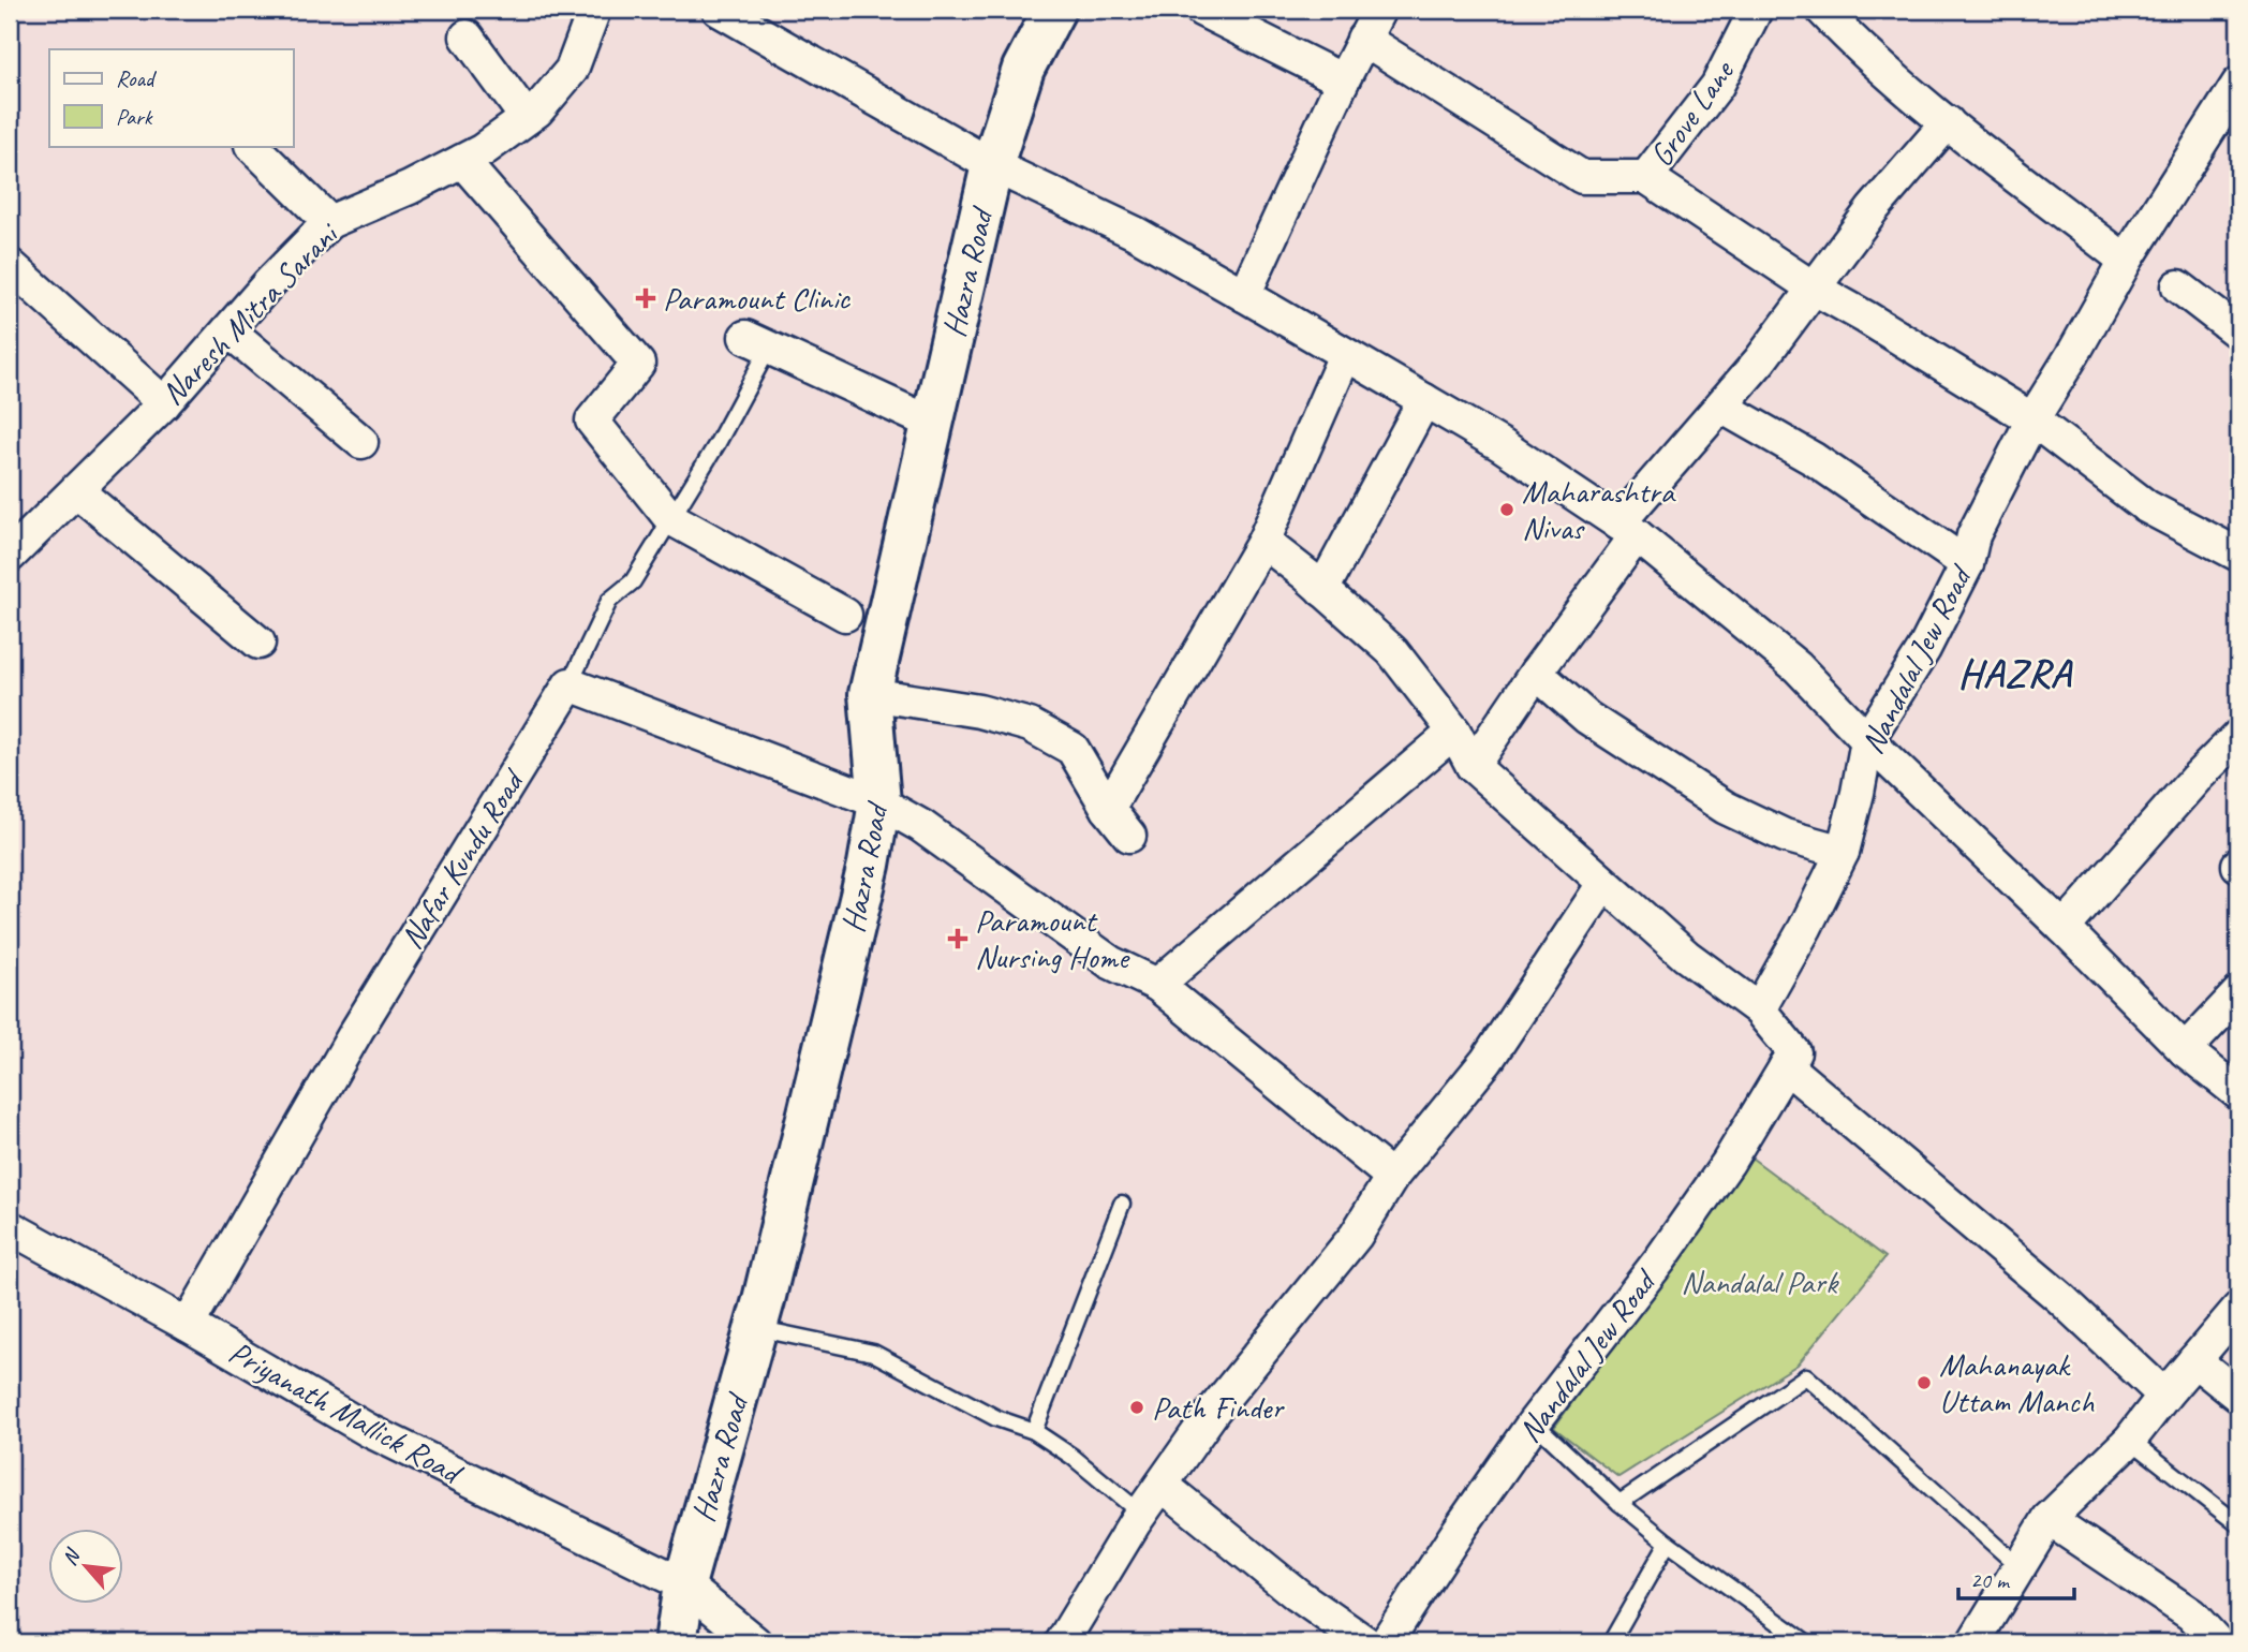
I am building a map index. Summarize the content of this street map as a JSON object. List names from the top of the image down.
{
  "streets": {
    "main road": ["Hazra Road"],
    "street": [
      "Grove Lane",
      "Naresh Mitra Sarani",
      "Nandalal Jew Road",
      "Nafar Kundu Road",
      "Priyanath Mallick Road"
    ]
  },
  "crossings": [
    ["Hazra Road", "Priyanath Mallick Road"],
    ["Nafar Kundu Road", "Priyanath Mallick Road"]
  ],
  "districts": ["HAZRA"],
  "parks": ["Nandalal Park"],
  "places": {
    "health": ["Paramount Clinic", "Paramount Nursing Home"],
    "other": ["Maharashtra Nivas", "Mahanayak Uttam Manch", "Path Finder"]
  },
  "legend": ["Road", "Park"],
  "scale_bar": "20 m",
  "north": "top left"
}
